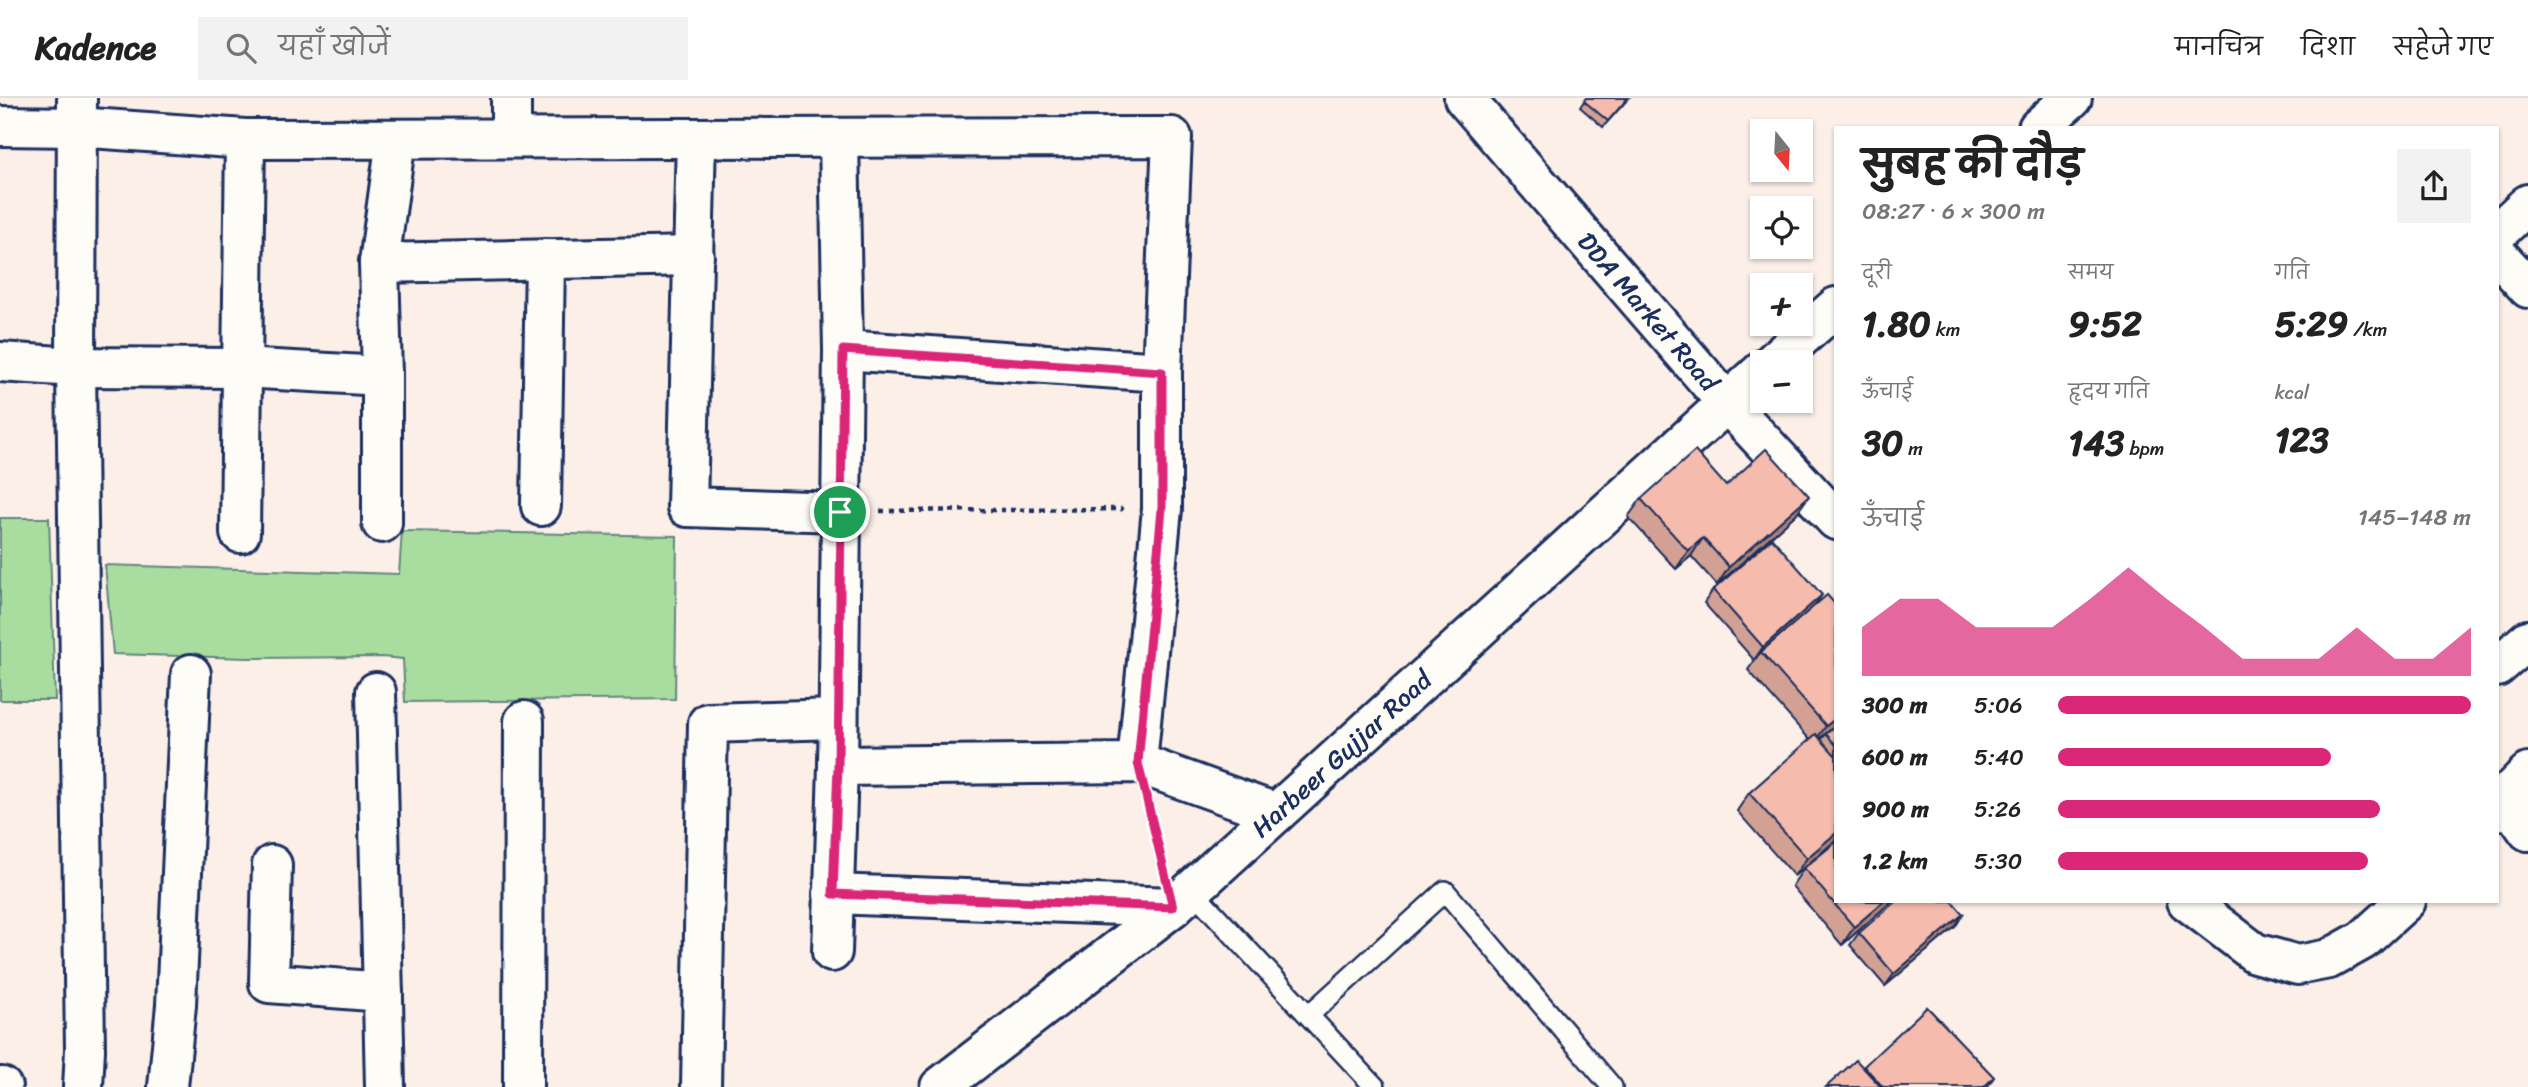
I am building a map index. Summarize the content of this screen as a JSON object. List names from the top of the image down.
{
  "streets": {
    "street": ["DDA Market Road", "Harbeer Gujjar Road"]
  },
  "crossings": [
    ["DDA Market Road", "Harbeer Gujjar Road"]
  ],
  "north": "bottom",
  "page": {
    "header": "Kadence",
    "search": "यहाँ खोजें",
    "nav": ["मानचित्र", "दिशा", "सहेजे गए"],
    "map_buttons": ["+", "−"],
    "heading": ["सुबह की दौड़", "08:27 · 6 × 300 m"],
    "stats": [
      ["दूरी", "1.80 km"],
      ["समय", "9:52"],
      ["गति", "5:29 /km"],
      ["ऊँचाई", "30 m"],
      ["हृदय गति", "143 bpm"],
      ["kcal", "123"]
    ],
    "chart": ["ऊँचाई", "145–148 m"],
    "list": [
      {
        "name": "300 m",
        "note": "5:06"
      },
      {
        "name": "600 m",
        "note": "5:40"
      },
      {
        "name": "900 m",
        "note": "5:26"
      },
      {
        "name": "1.2 km",
        "note": "5:30"
      }
    ]
  }
}
